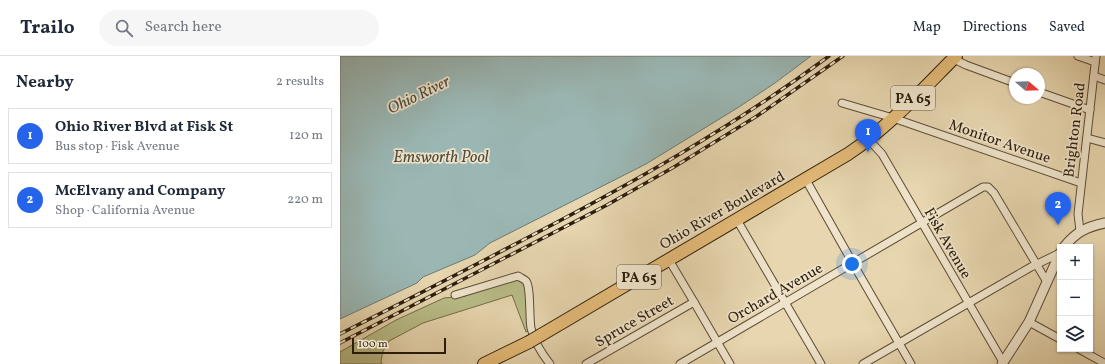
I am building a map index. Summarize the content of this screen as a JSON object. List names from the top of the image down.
{
  "streets": {
    "highway": ["PA 65", "Ohio River Boulevard"],
    "street": [
      "Brighton Road",
      "Monitor Avenue",
      "Fisk Avenue",
      "Orchard Avenue",
      "Spruce Street"
    ]
  },
  "crossings": [
    ["Brighton Road", "Monitor Avenue"],
    ["Monitor Avenue", "Ohio River Boulevard"],
    ["Ohio River Boulevard", "Fisk Avenue"],
    ["Fisk Avenue", "Orchard Avenue"]
  ],
  "water": ["Ohio River", "Emsworth Pool"],
  "scale_bar": "100 m",
  "north": "right",
  "page": {
    "header": "Trailo",
    "search": "Search here",
    "nav": ["Map", "Directions", "Saved"],
    "heading": ["Nearby", "2 results"],
    "list": [
      {
        "mark": "1",
        "name": "Ohio River Blvd at Fisk St",
        "note": "Bus stop · Fisk Avenue",
        "value": "120 m"
      },
      {
        "mark": "2",
        "name": "McElvany and Company",
        "note": "Shop · California Avenue",
        "value": "220 m"
      }
    ],
    "pins": ["1", "2"],
    "map_buttons": ["+", "−"],
    "scale": "100 m"
  }
}
